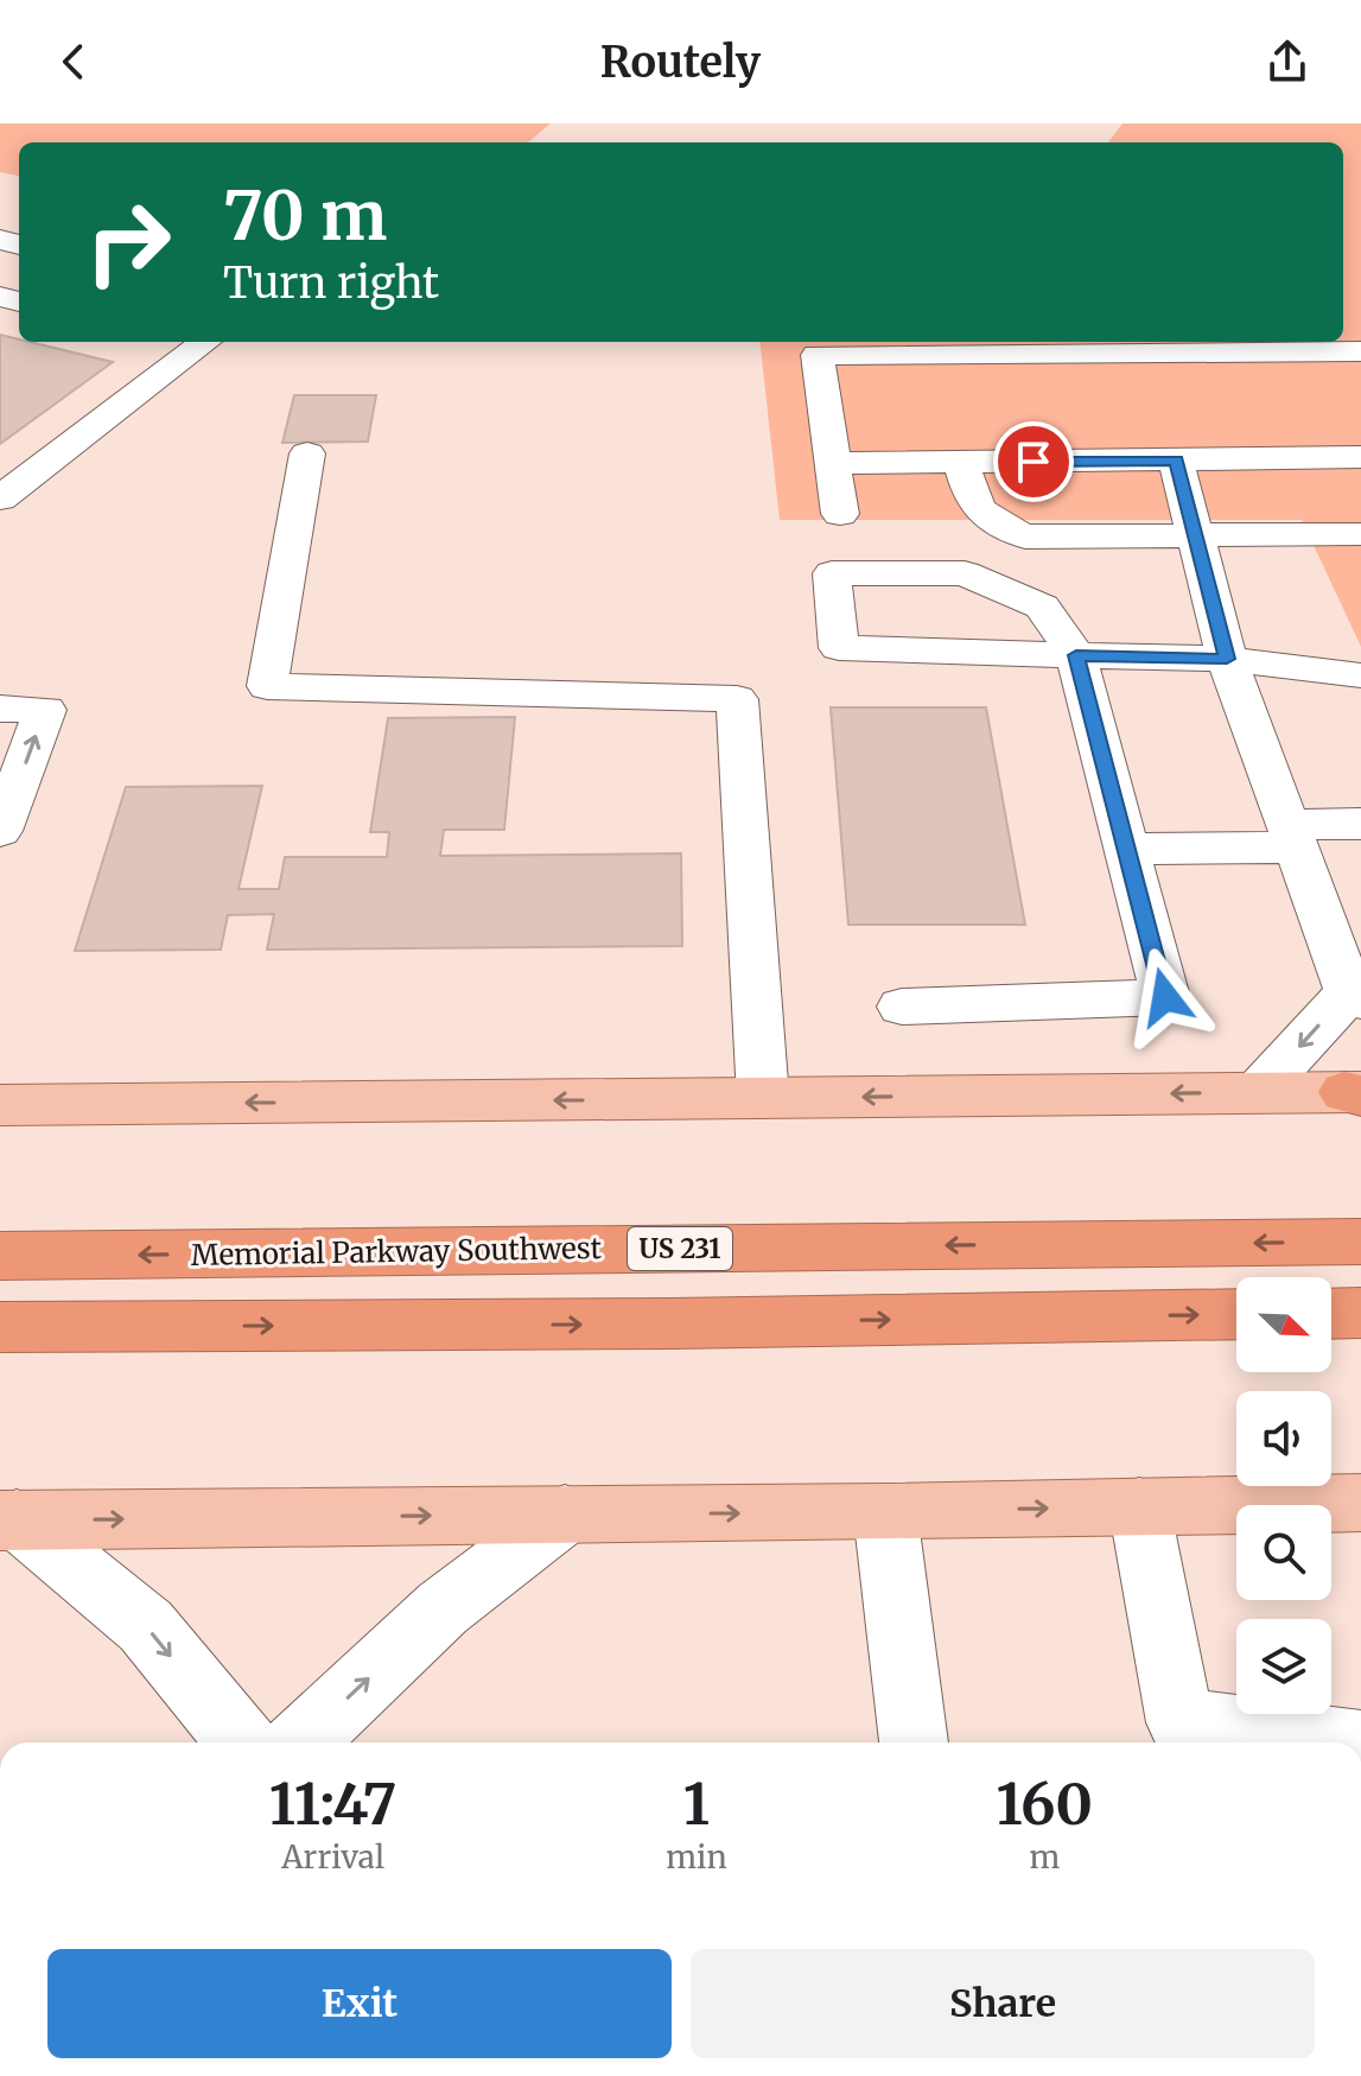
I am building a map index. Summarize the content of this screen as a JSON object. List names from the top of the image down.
{
  "streets": {
    "highway": ["US 231", "Memorial Parkway Southwest"]
  },
  "north": "bottom right",
  "page": {
    "header": "Routely",
    "turn": ["70 m", "Turn right"],
    "eta": [
      "11:47",
      "Arrival",
      "1",
      "min",
      "160",
      "m"
    ],
    "buttons": ["Exit", "Share"]
  }
}
